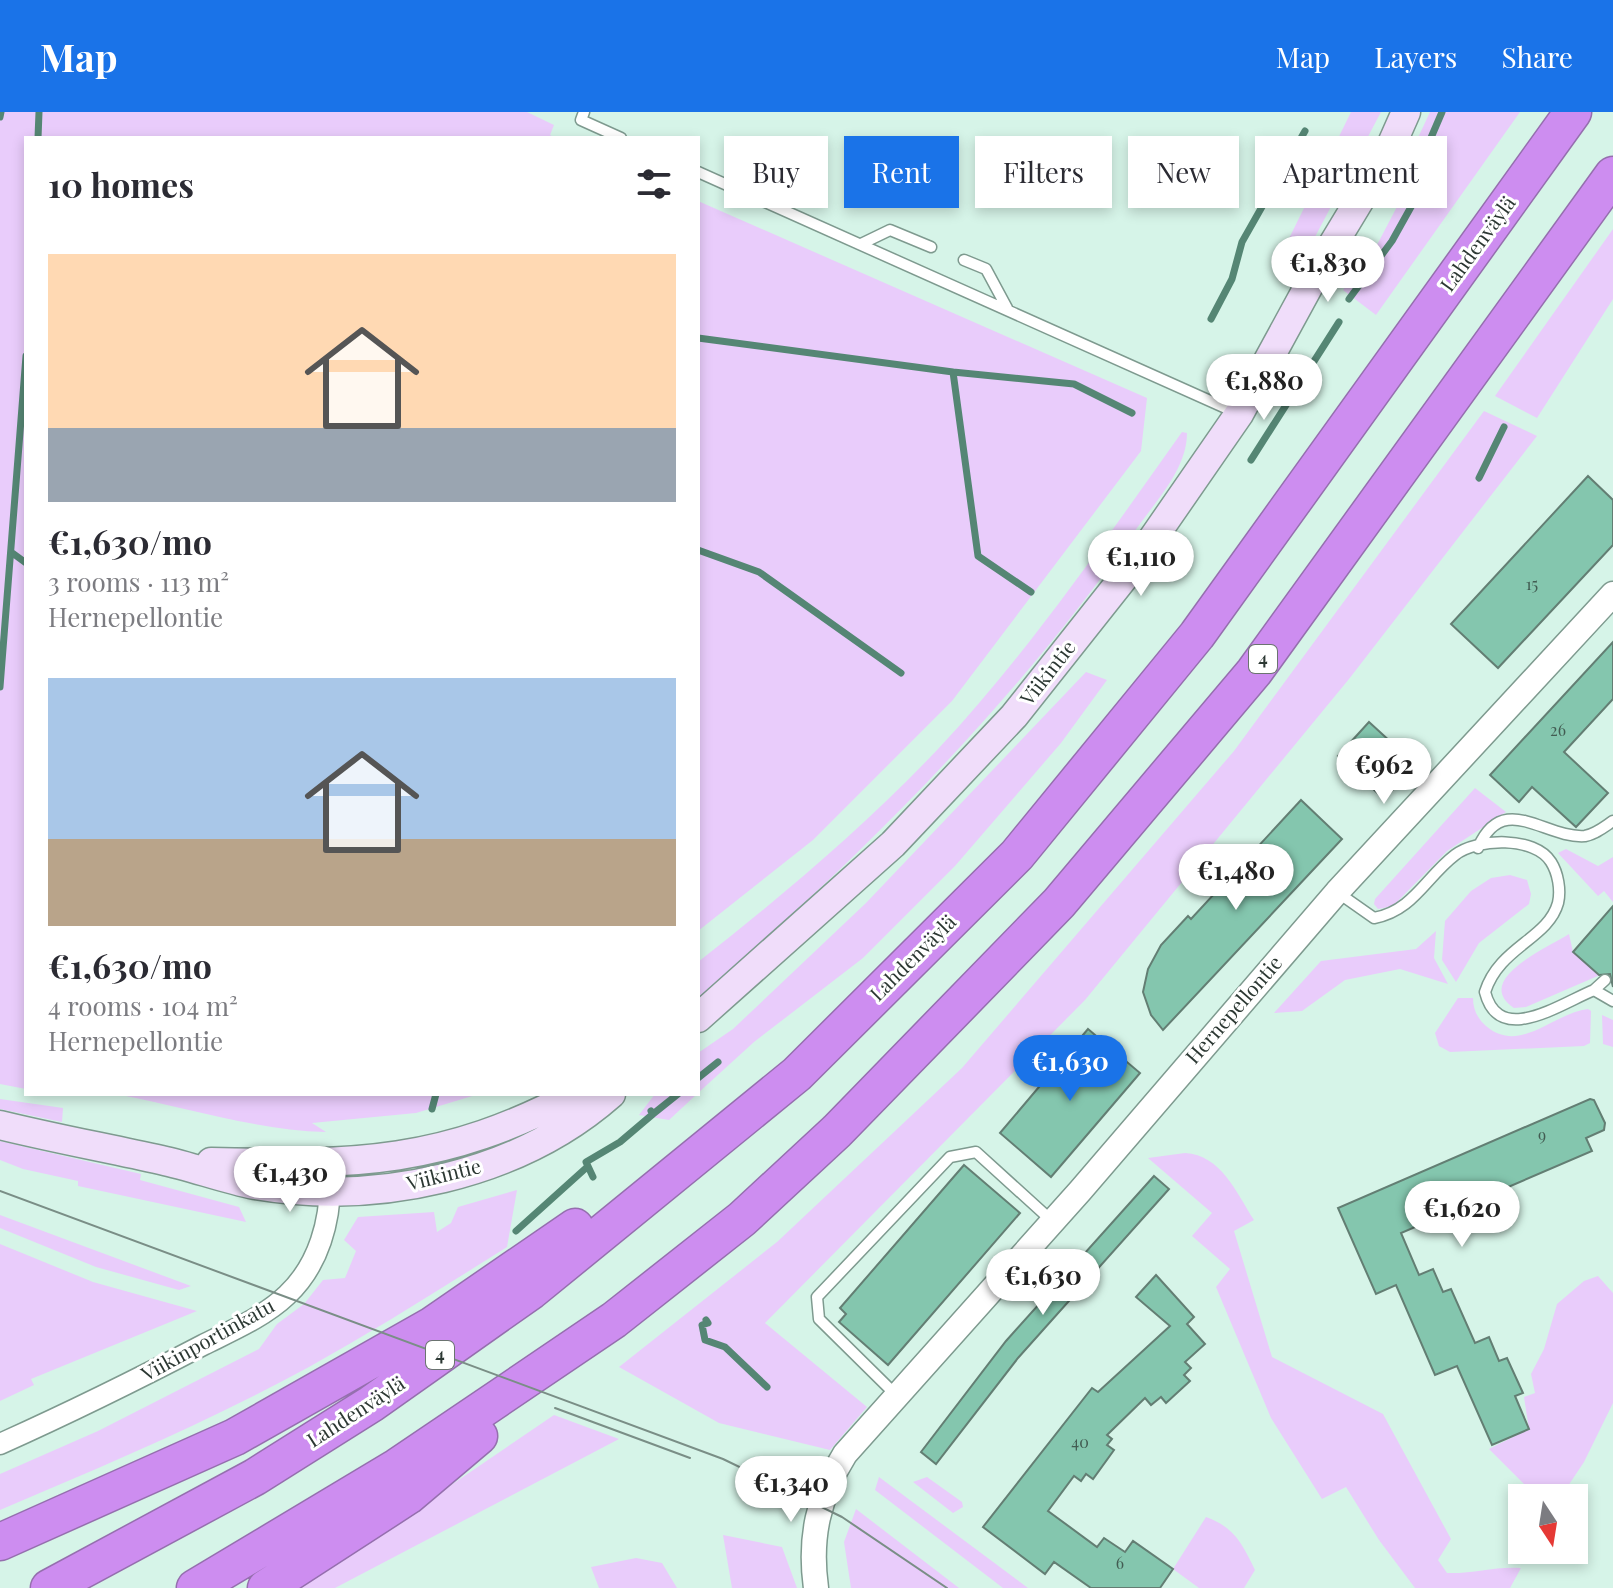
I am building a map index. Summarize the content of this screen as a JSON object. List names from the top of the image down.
{
  "streets": {
    "highway": ["Lahdenväylä", "4"],
    "main road": ["Viikintie"],
    "street": ["Hernepellontie", "Viikinportinkatu"]
  },
  "crossings": [
    ["Viikintie", "Viikinportinkatu"]
  ],
  "house_numbers": [
    "15",
    "26",
    "9",
    "40",
    "6"
  ],
  "north": "bottom",
  "page": {
    "header": "Map",
    "nav": ["Map", "Layers", "Share"],
    "chip": [
      "Buy",
      "Rent",
      "Filters",
      "New",
      "Apartment"
    ],
    "heading": "10 homes",
    "list": [
      {
        "name": "€1,630/mo",
        "note": "3 rooms · 113 m² · Hernepellontie"
      },
      {
        "name": "€1,630/mo",
        "note": "4 rooms · 104 m² · Hernepellontie"
      }
    ],
    "price": [
      "€1,830",
      "€1,880",
      "€1,110",
      "€962",
      "€1,480",
      "€1,630",
      "€1,430",
      "€1,620",
      "€1,630",
      "€1,340"
    ]
  }
}
